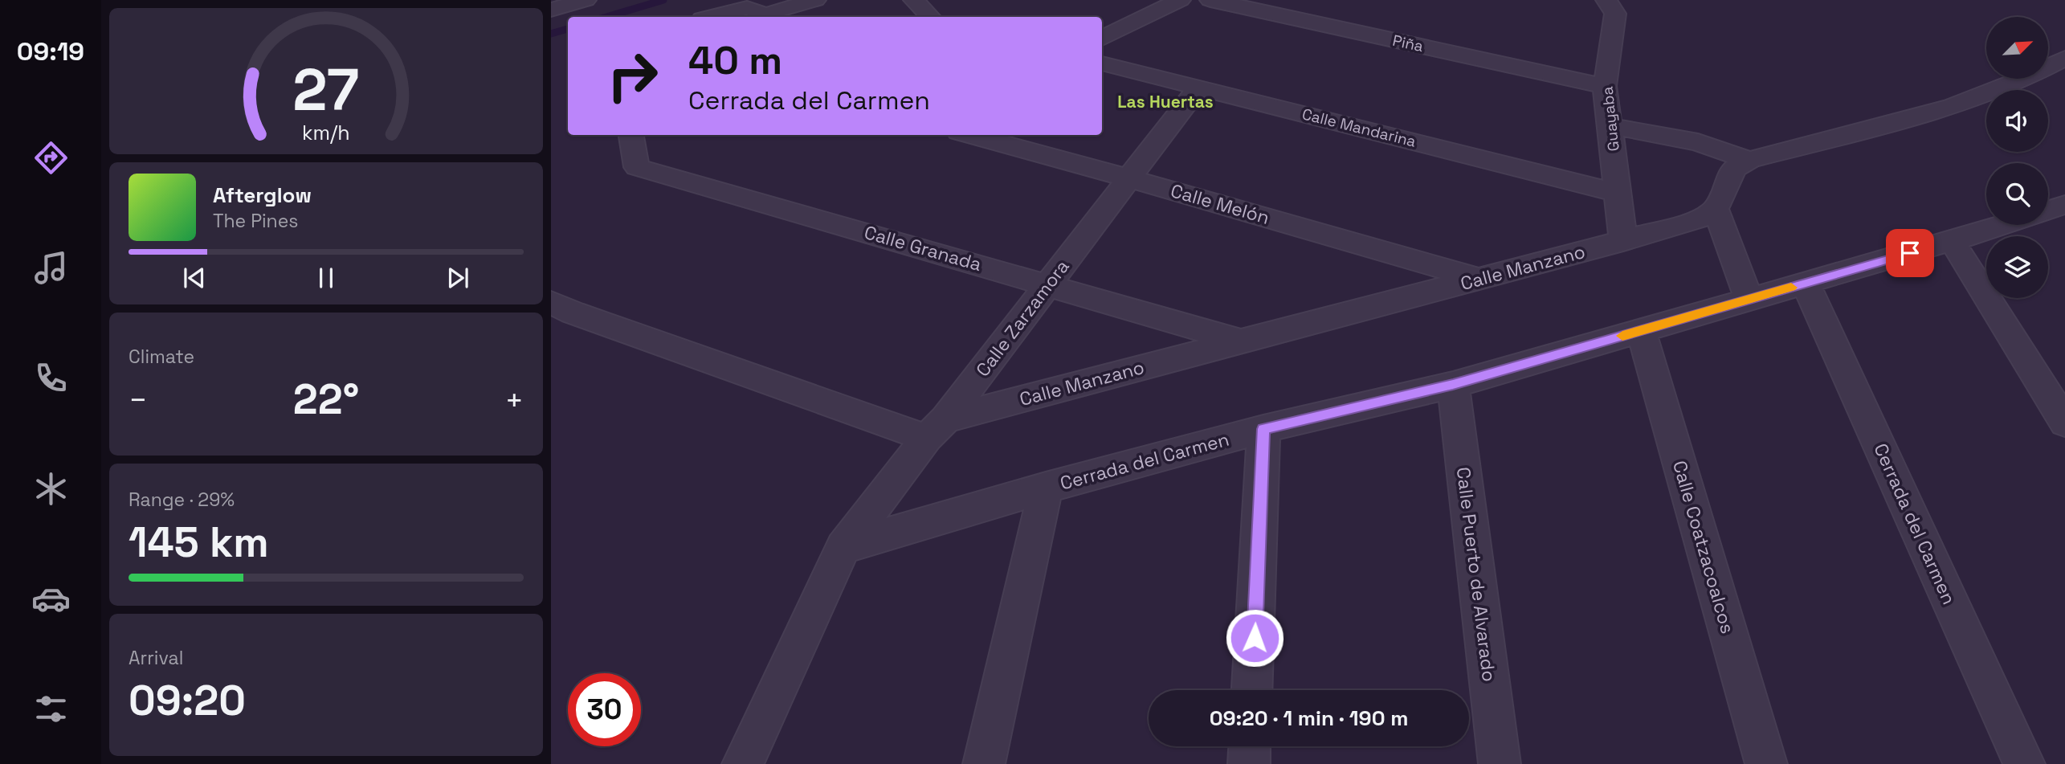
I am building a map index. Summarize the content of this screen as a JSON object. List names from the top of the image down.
{
  "streets": {
    "street": [
      "Piña",
      "Guayaba",
      "Calle Mandarina",
      "Calle Melón",
      "Calle Granada",
      "Calle Manzano",
      "Calle Zarzamora",
      "Cerrada del Carmen",
      "Calle Coatzacoalcos",
      "Calle Puerto de Alvarado"
    ]
  },
  "crossings": [
    ["Piña", "Guayaba"],
    ["Guayaba", "Calle Mandarina"],
    ["Guayaba", "Calle Manzano"],
    ["Calle Mandarina", "Calle Zarzamora"],
    ["Calle Melón", "Calle Manzano"],
    ["Calle Melón", "Calle Zarzamora"],
    ["Calle Granada", "Calle Manzano"],
    ["Calle Granada", "Calle Zarzamora"],
    ["Calle Manzano", "Calle Zarzamora"],
    ["Calle Zarzamora", "Cerrada del Carmen"],
    ["Cerrada del Carmen", "Calle Coatzacoalcos"],
    ["Cerrada del Carmen", "Calle Puerto de Alvarado"]
  ],
  "districts": ["Las Huertas"],
  "north": "top right",
  "page": {
    "tabs": "09:19",
    "turn": ["40 m", "Cerrada del Carmen"],
    "song": ["Afterglow", "The Pines"],
    "tile": [
      "Climate",
      ["Range · 29%", "145 km"],
      ["Arrival", "09:20"]
    ],
    "heat": ["−", "22°", "+"],
    "limit": "30",
    "trip": "09:20 · 1 min · 190 m",
    "gauge": ["27", "km/h"]
  }
}
